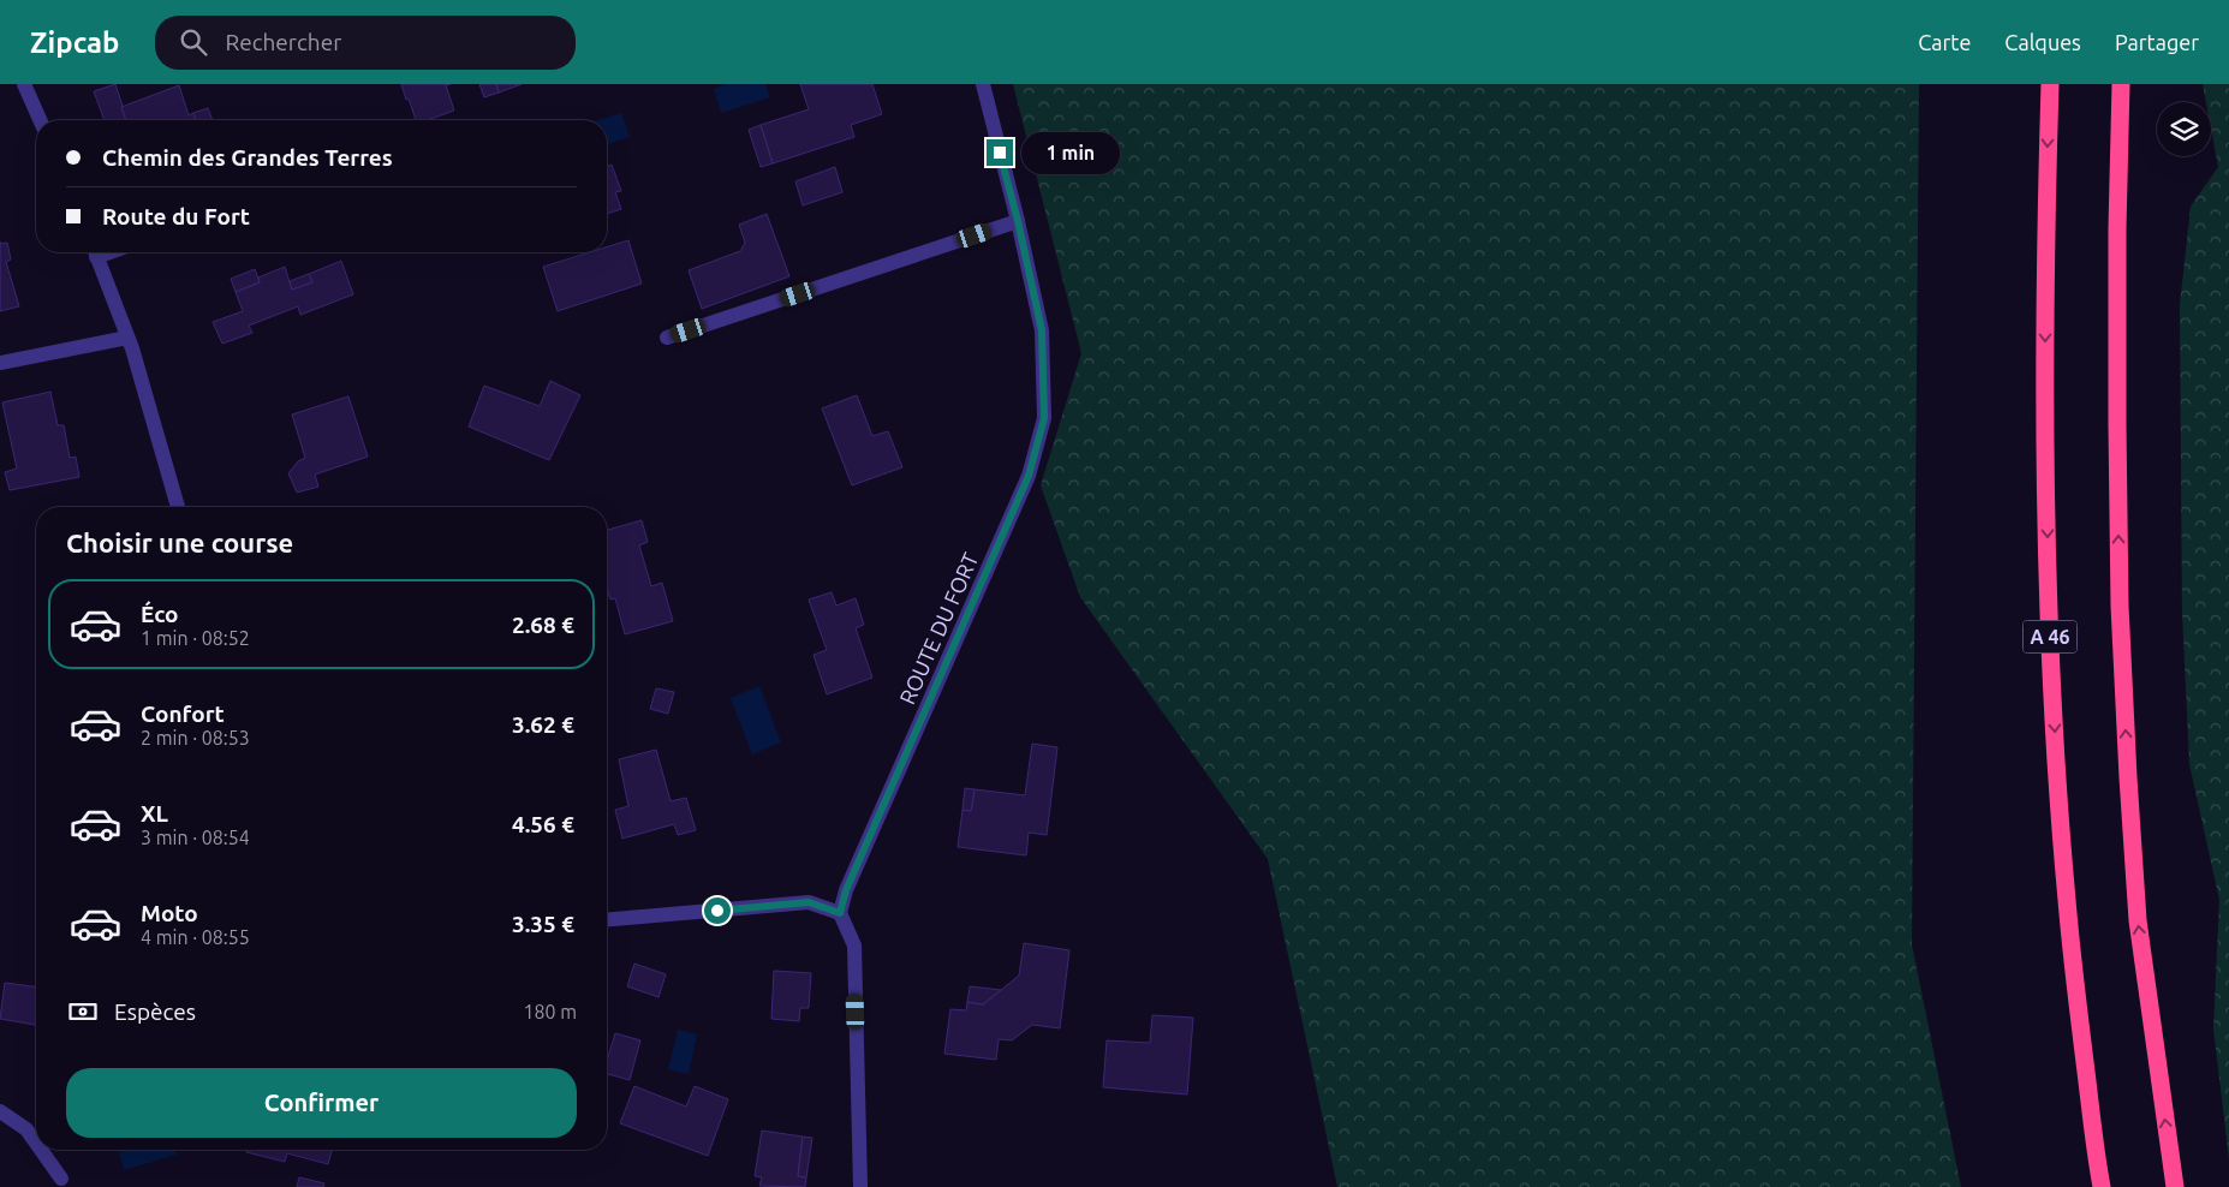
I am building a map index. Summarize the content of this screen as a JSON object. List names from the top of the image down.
{
  "streets": {
    "highway": ["A 46"],
    "street": ["ROUTE DU FORT"]
  },
  "page": {
    "header": "Zipcab",
    "search": "Rechercher",
    "nav": ["Carte", "Calques", "Partager"],
    "banner": ["Chemin des Grandes Terres", "Route du Fort"],
    "bubble": "1 min",
    "heading": "Choisir une course",
    "list": [
      {
        "name": "Éco",
        "note": "1 min · 08:52",
        "value": "2.68 €"
      },
      {
        "name": "Confort",
        "note": "2 min · 08:53",
        "value": "3.62 €"
      },
      {
        "name": "XL",
        "note": "3 min · 08:54",
        "value": "4.56 €"
      },
      {
        "name": "Moto",
        "note": "4 min · 08:55",
        "value": "3.35 €"
      }
    ],
    "pay": ["Espèces", "180 m"],
    "buttons": "Confirmer"
  }
}
